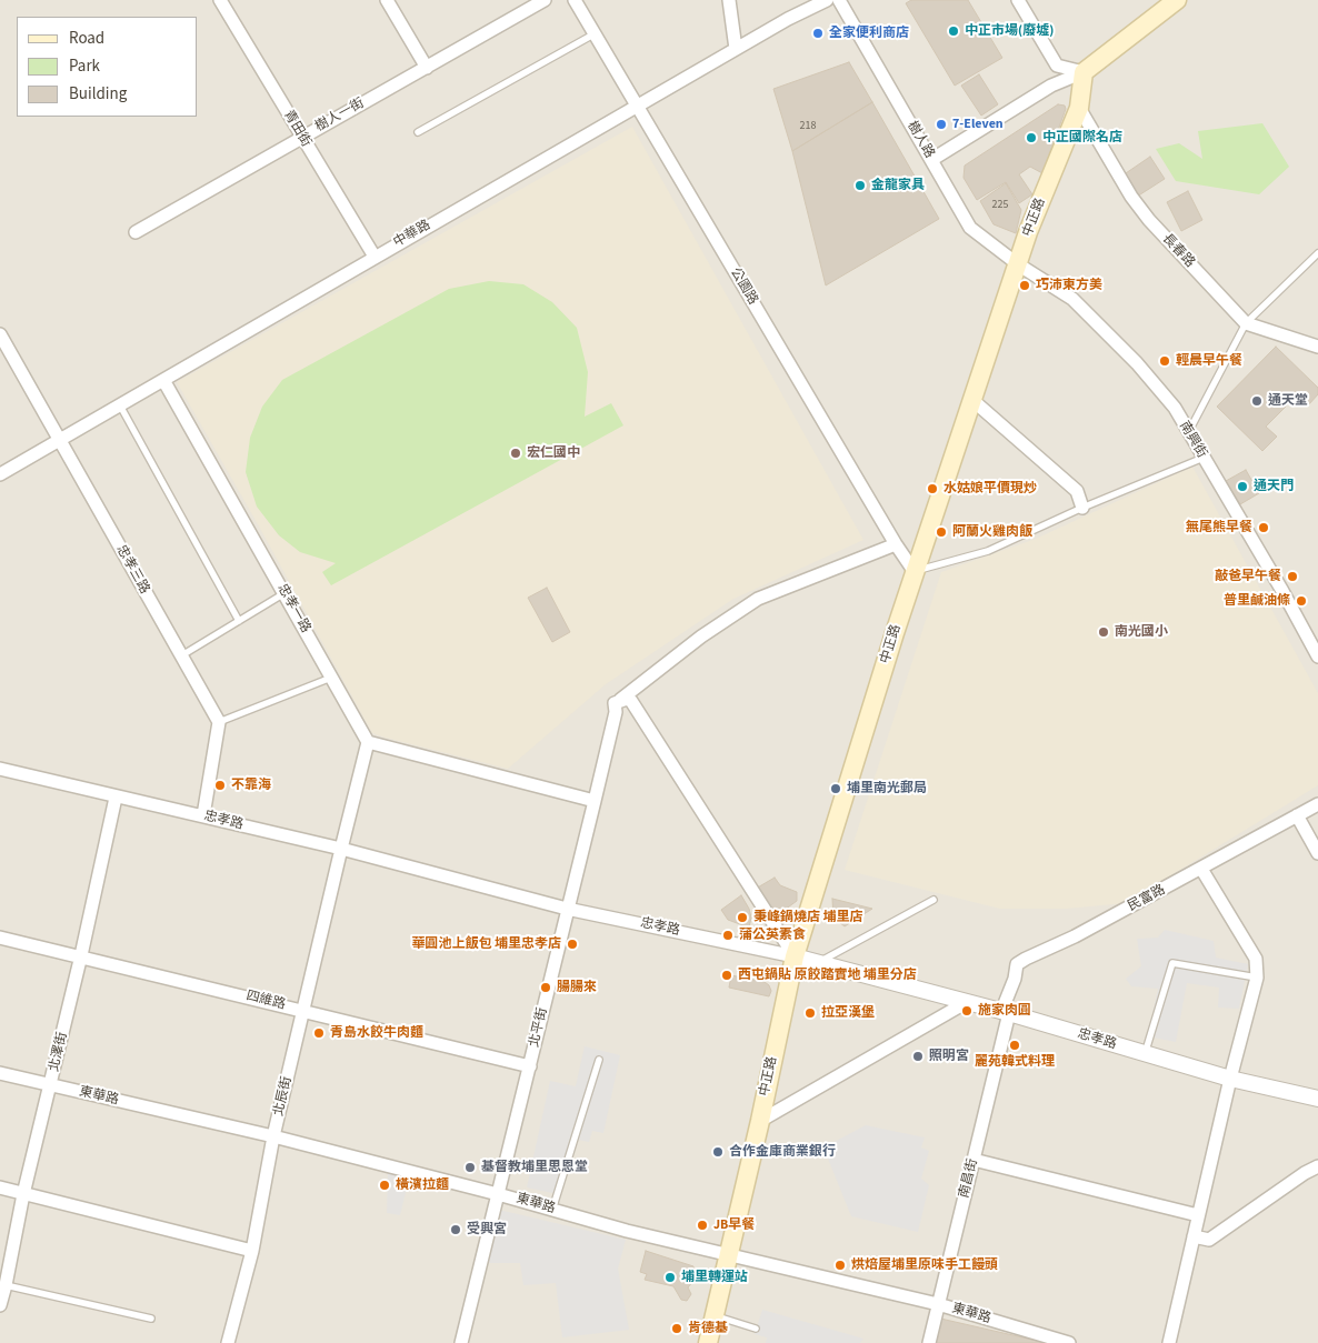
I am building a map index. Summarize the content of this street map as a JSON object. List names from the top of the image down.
{
  "streets": {
    "main road": ["中正路"],
    "street": [
      "樹人一街",
      "青田街",
      "樹人路",
      "中華路",
      "長春路",
      "公園路",
      "南興街",
      "忠孝三路",
      "忠孝一路",
      "忠孝路",
      "民富路",
      "四維路",
      "北平街",
      "北澤街",
      "東華路",
      "北辰街",
      "南昌街"
    ]
  },
  "crossings": [
    ["樹人一街", "青田街"],
    ["青田街", "中華路"],
    ["樹人路", "中正路"],
    ["樹人路", "南興街"],
    ["中正路", "長春路"],
    ["中正路", "公園路"],
    ["中正路", "南興街"],
    ["中正路", "忠孝路"],
    ["中正路", "東華路"],
    ["中華路", "公園路"],
    ["中華路", "忠孝三路"],
    ["中華路", "忠孝一路"],
    ["忠孝路", "民富路"],
    ["忠孝路", "北平街"],
    ["忠孝路", "北澤街"],
    ["忠孝路", "北辰街"],
    ["忠孝路", "南昌街"],
    ["民富路", "南昌街"],
    ["四維路", "北平街"],
    ["四維路", "北澤街"],
    ["四維路", "北辰街"],
    ["北平街", "東華路"],
    ["北澤街", "東華路"],
    ["東華路", "北辰街"],
    ["東華路", "南昌街"]
  ],
  "places": [
    "中正市場(廢墟)",
    "全家便利商店",
    "7-Eleven",
    "中正國際名店",
    "金龍家具",
    "巧沛東方美",
    "輕晨早午餐",
    "通天堂",
    "宏仁國中",
    "通天門",
    "水姑娘平價現炒",
    "無尾熊早餐",
    "阿蘭火雞肉飯",
    "敲爸早午餐",
    "普里鹹油條",
    "南光國小",
    "不靠海",
    "埔里南光郵局",
    "秉峰鍋燒店 埔里店",
    "蒲公英素食",
    "華圓池上飯包 埔里忠孝店",
    "西屯鍋貼 原餃踏實地 埔里分店",
    "腸腸來",
    "施家肉圓",
    "拉亞漢堡",
    "青島水餃牛肉麵",
    "麗苑韓式料理",
    "照明宮",
    "合作金庫商業銀行",
    "基督教埔里思恩堂",
    "橫濱拉麵",
    "JB早餐",
    "受興宮",
    "烘焙屋埔里原味手工饅頭",
    "埔里轉運站",
    "肯德基"
  ],
  "house_numbers": ["218", "225"],
  "legend": ["Road", "Park", "Building"]
}
